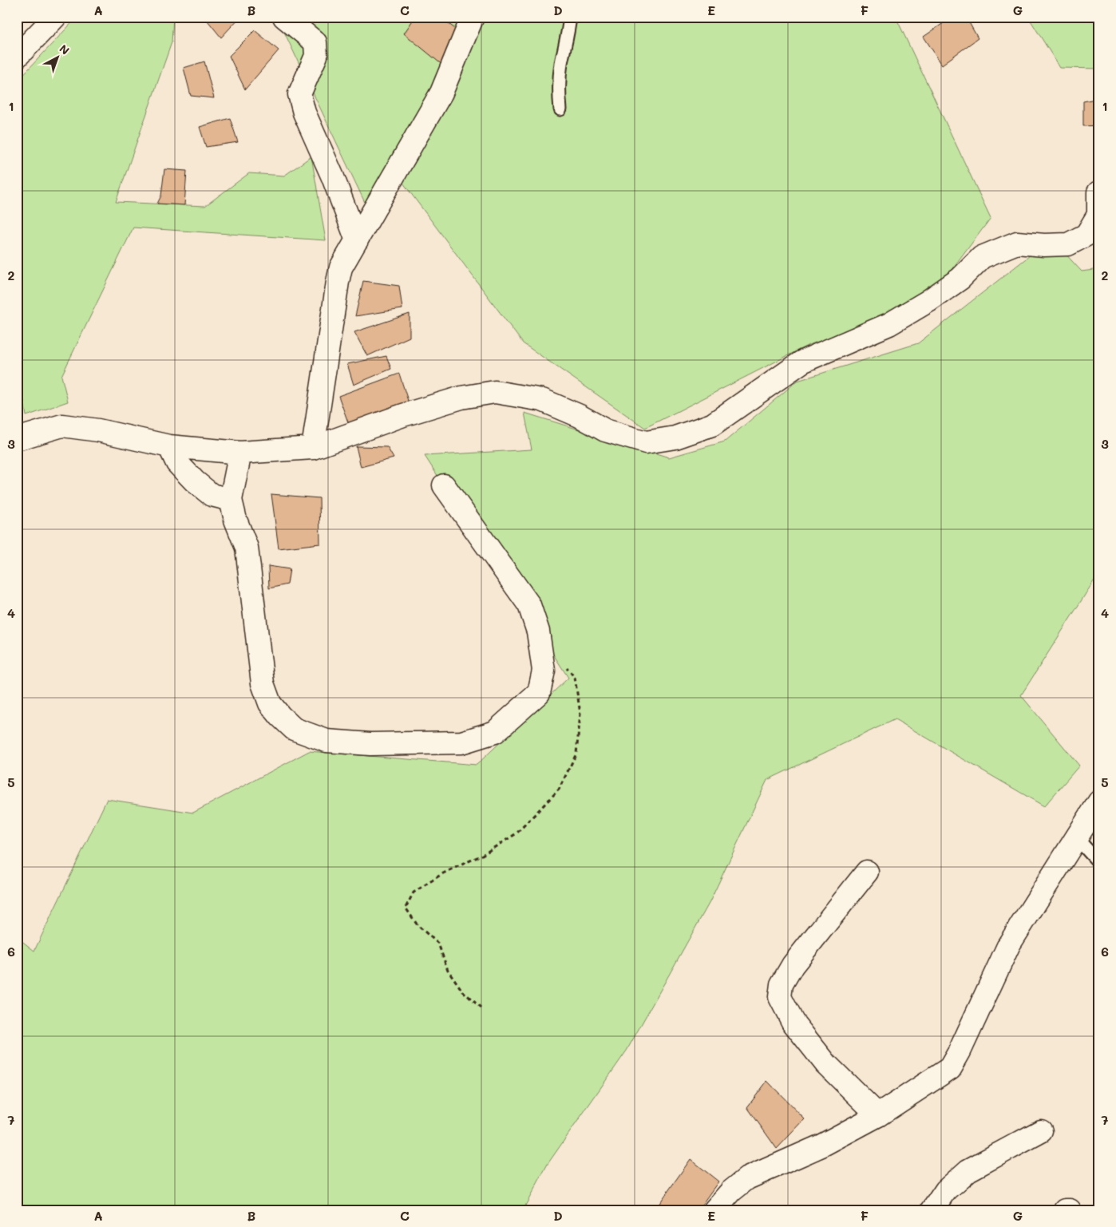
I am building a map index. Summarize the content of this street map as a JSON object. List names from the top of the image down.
{
  "north": "top right",
  "grid": {
    "columns": [
      "A",
      "B",
      "C",
      "D",
      "E",
      "F",
      "G"
    ],
    "rows": [
      "1",
      "2",
      "3",
      "4",
      "5",
      "6",
      "7"
    ]
  }
}
